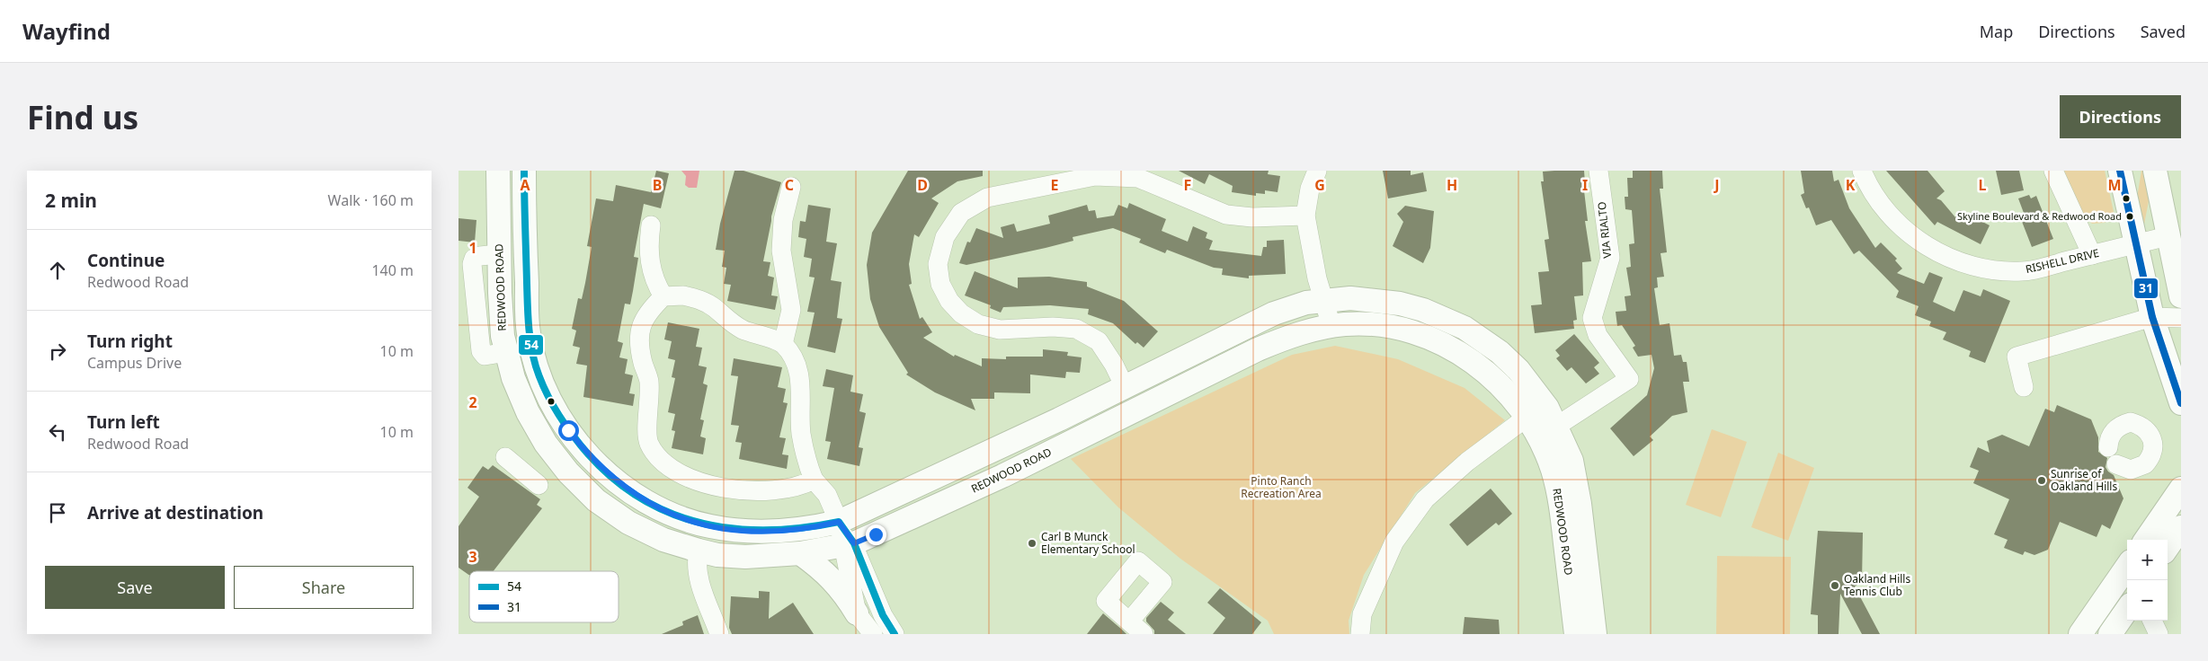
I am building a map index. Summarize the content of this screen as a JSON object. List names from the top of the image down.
{
  "streets": {
    "main road": ["REDWOOD ROAD"],
    "street": ["VIA RIALTO", "RISHELL DRIVE"]
  },
  "crossings": [
    ["VIA RIALTO", "REDWOOD ROAD"]
  ],
  "parks": ["Pinto Ranch Recreation Area"],
  "places": [
    "Skyline Boulevard & Redwood Road",
    "Sunrise of Oakland Hills",
    "Carl B Munck Elementary School",
    "Oakland Hills Tennis Club"
  ],
  "lines": ["transit line 54", "transit line 31"],
  "legend": ["54", "31"],
  "page": {
    "header": "Wayfind",
    "nav": ["Map", "Directions", "Saved"],
    "buttons": [
      "Directions",
      ["Save", "Share"]
    ],
    "title": "Find us",
    "heading": ["2 min", "Walk · 160 m"],
    "list": [
      ["Continue", "Redwood Road", "140 m"],
      ["Turn right", "Campus Drive", "10 m"],
      ["Turn left", "Redwood Road", "10 m"],
      "Arrive at destination"
    ],
    "map_buttons": ["+", "−"]
  },
  "grid": {
    "columns": [
      "A",
      "B",
      "C",
      "D",
      "E",
      "F",
      "G",
      "H",
      "I",
      "J",
      "K",
      "L",
      "M"
    ],
    "rows": ["1", "2", "3"]
  }
}
